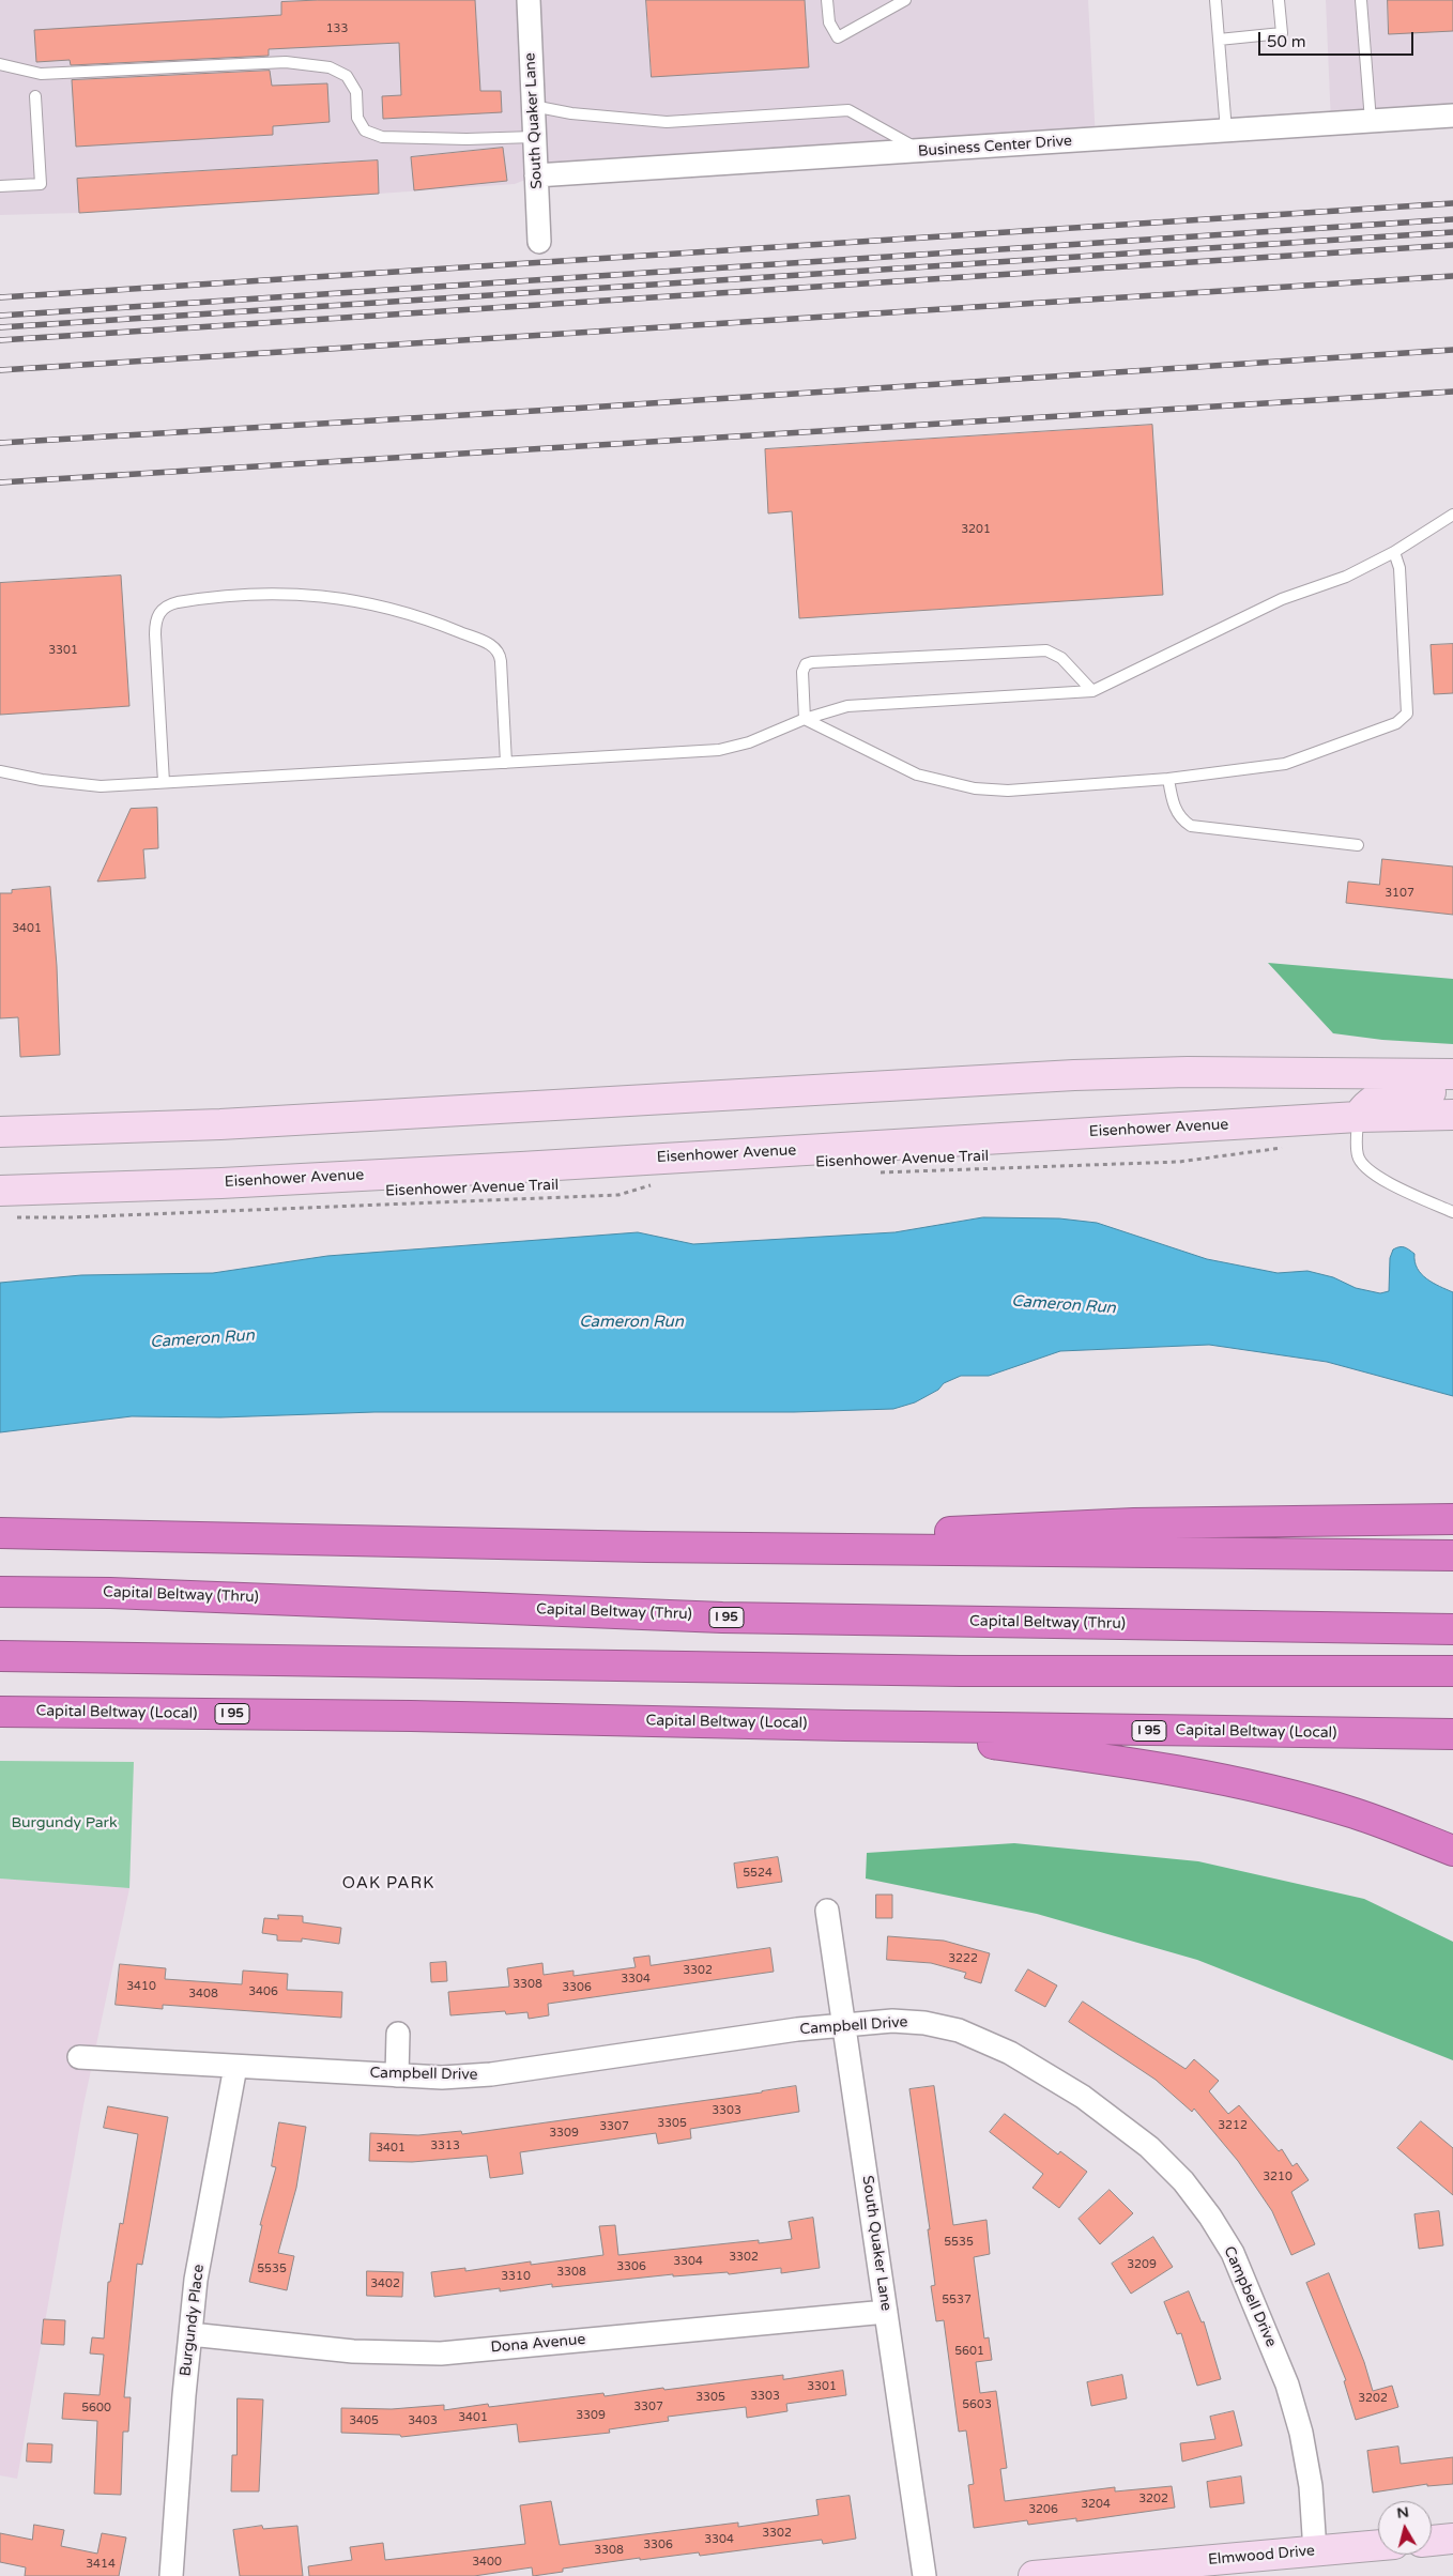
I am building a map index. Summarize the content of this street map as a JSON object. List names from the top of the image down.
{
  "streets": {
    "highway": ["Capital Beltway (Thru)", "I 95", "Capital Beltway (Local)"],
    "main road": ["Eisenhower Avenue", "Elmwood Drive"],
    "street": [
      "South Quaker Lane",
      "Business Center Drive",
      "Campbell Drive",
      "Burgundy Place",
      "Dona Avenue"
    ],
    "path": ["Eisenhower Avenue Trail"]
  },
  "crossings": [
    ["South Quaker Lane", "Business Center Drive"],
    ["South Quaker Lane", "Campbell Drive"],
    ["South Quaker Lane", "Dona Avenue"],
    ["Eisenhower Avenue", "Eisenhower Avenue Trail"],
    ["Campbell Drive", "Burgundy Place"],
    ["Campbell Drive", "Elmwood Drive"],
    ["Burgundy Place", "Dona Avenue"]
  ],
  "districts": ["OAK PARK"],
  "water": ["Cameron Run"],
  "parks": ["Burgundy Park"],
  "house_numbers": [
    "133",
    "3201",
    "3301",
    "3107",
    "3401",
    "5524",
    "3222",
    "3302",
    "3304",
    "3308",
    "3410",
    "3306",
    "3406",
    "3408",
    "3303",
    "3305",
    "3212",
    "3307",
    "3309",
    "3313",
    "3401",
    "3210",
    "5535",
    "3302",
    "3304",
    "3209",
    "3306",
    "5535",
    "3308",
    "3310",
    "3402",
    "5537",
    "5601",
    "3301",
    "3303",
    "3305",
    "3202",
    "5603",
    "3307",
    "5600",
    "3309",
    "3401",
    "3405",
    "3403",
    "3202",
    "3204",
    "3206",
    "3302",
    "3304",
    "3306",
    "3308",
    "3400",
    "3414"
  ],
  "scale_bar": "50 m",
  "north": "top"
}
